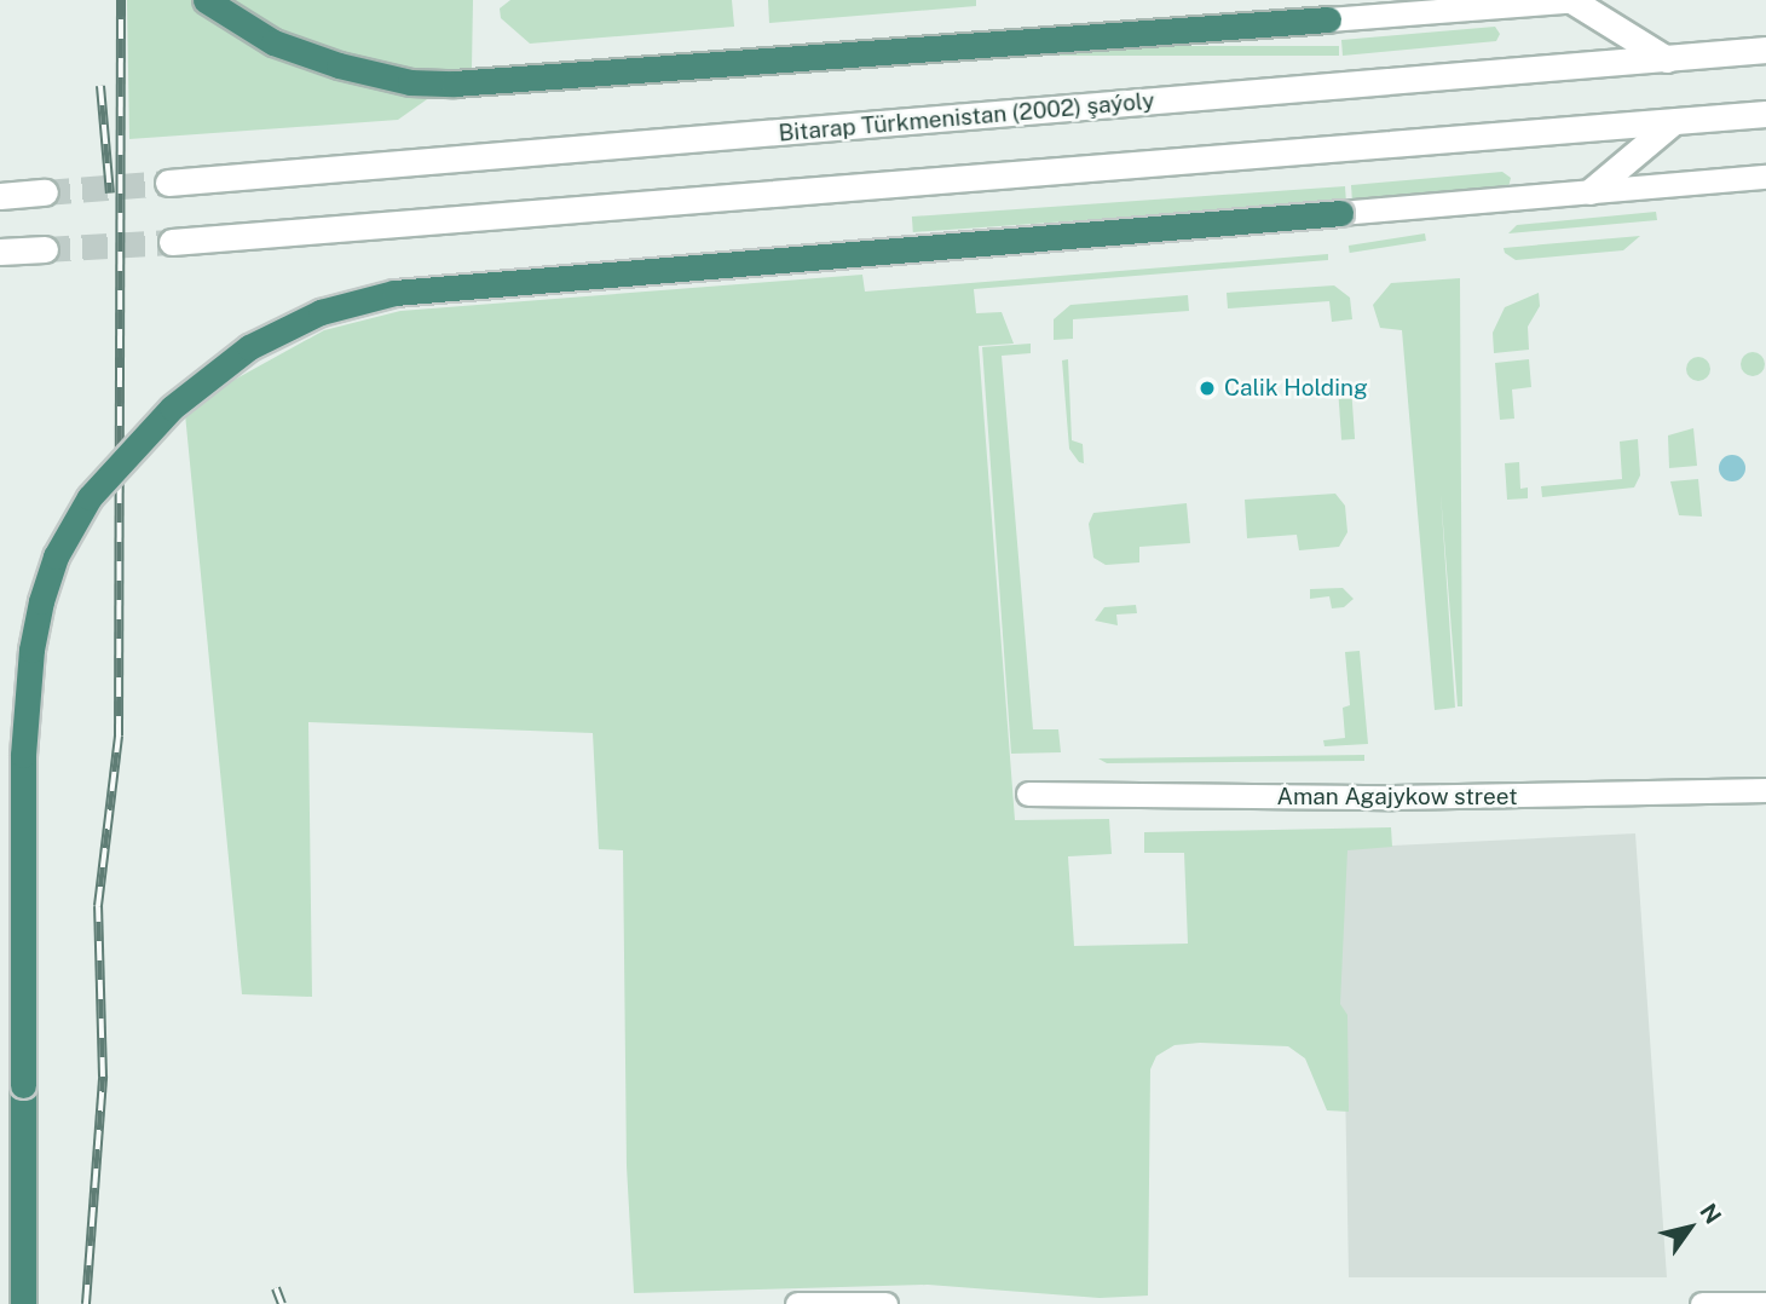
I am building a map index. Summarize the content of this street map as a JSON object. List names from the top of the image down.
{
  "streets": {
    "main road": ["Bitarap Türkmenistan (2002) şaýoly"],
    "street": ["Aman Agajykow street"]
  },
  "places": ["Calik Holding"],
  "north": "top right"
}
